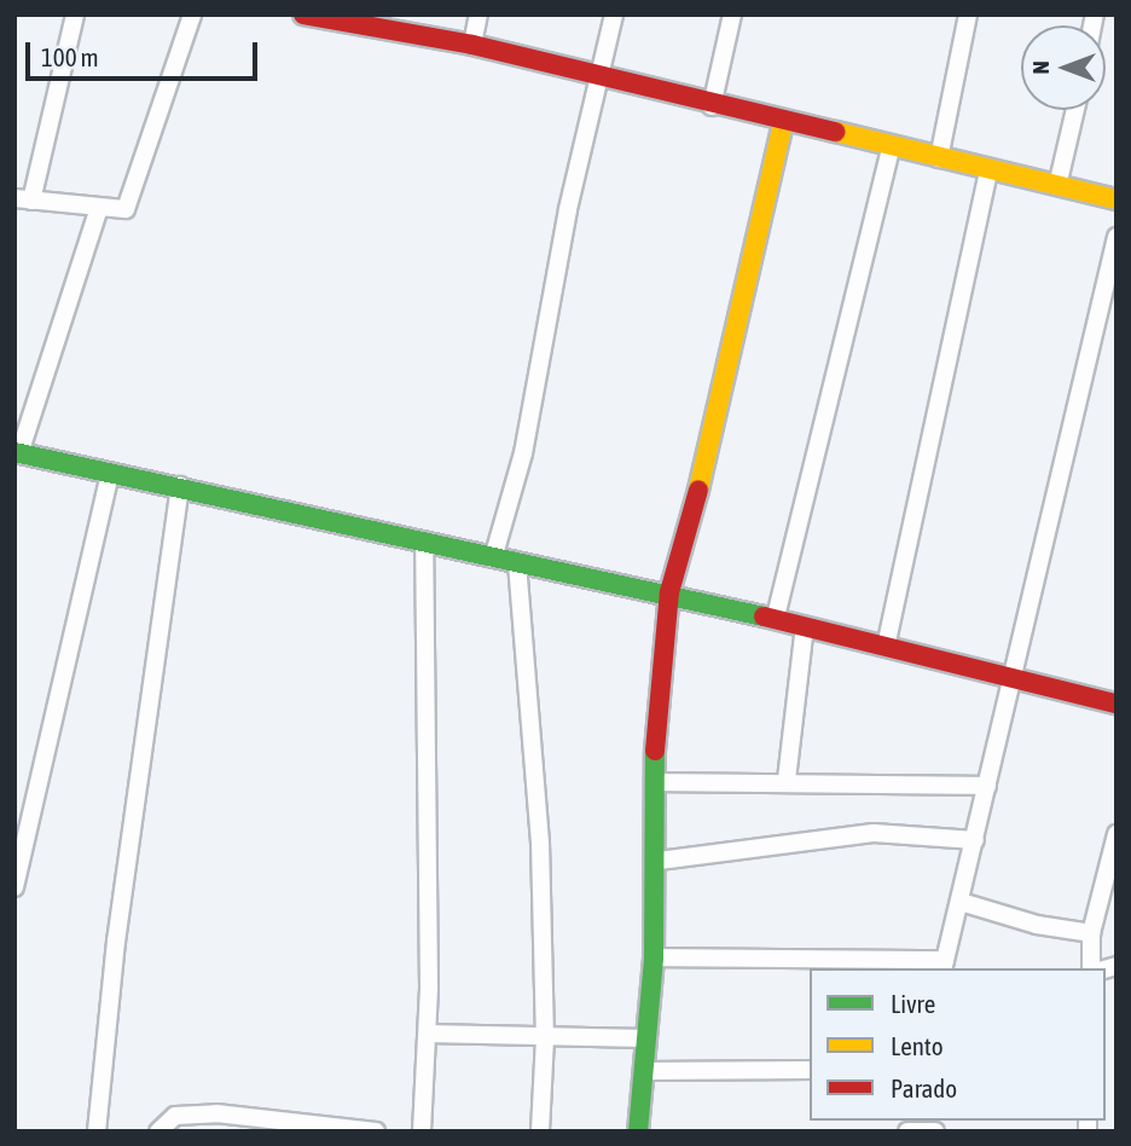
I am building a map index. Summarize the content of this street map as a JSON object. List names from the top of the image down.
{
  "legend": ["Livre", "Lento", "Parado"],
  "scale_bar": "100 m",
  "north": "left"
}
